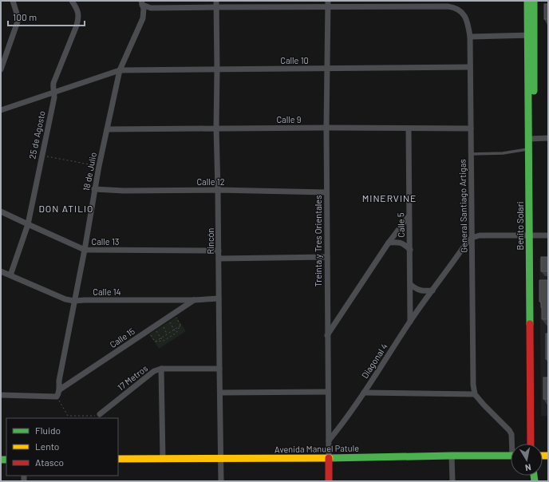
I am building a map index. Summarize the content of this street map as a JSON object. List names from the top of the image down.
{
  "streets": {
    "street": [
      "Calle 10",
      "Calle 9",
      "25 de Agosto",
      "18 de Julio",
      "Calle 12",
      "General Santiago Artigas",
      "Calle 5",
      "Benito Solari",
      "Calle 13",
      "Rincón",
      "Treinta y Tres Orientales",
      "Calle 14",
      "Calle 15",
      "Diagonal 4",
      "17 Metros",
      "Avenida Manuel Patule"
    ]
  },
  "crossings": [
    ["Calle 10", "25 de Agosto"],
    ["Calle 10", "18 de Julio"],
    ["Calle 10", "General Santiago Artigas"],
    ["Calle 10", "Rincón"],
    ["Calle 10", "Treinta y Tres Orientales"],
    ["Calle 9", "18 de Julio"],
    ["Calle 9", "General Santiago Artigas"],
    ["Calle 9", "Calle 5"],
    ["Calle 9", "Rincón"],
    ["Calle 9", "Treinta y Tres Orientales"],
    ["25 de Agosto", "Calle 13"],
    ["25 de Agosto", "Calle 14"],
    ["18 de Julio", "Calle 12"],
    ["18 de Julio", "Calle 13"],
    ["18 de Julio", "Calle 14"],
    ["18 de Julio", "Calle 15"],
    ["Calle 12", "Rincón"],
    ["Calle 12", "Treinta y Tres Orientales"],
    ["General Santiago Artigas", "Treinta y Tres Orientales"],
    ["General Santiago Artigas", "Diagonal 4"],
    ["Calle 5", "Diagonal 4"],
    ["Calle 13", "Rincón"],
    ["Rincón", "Calle 14"],
    ["Rincón", "17 Metros"],
    ["Rincón", "Avenida Manuel Patule"],
    ["Treinta y Tres Orientales", "Diagonal 4"],
    ["Treinta y Tres Orientales", "Avenida Manuel Patule"],
    ["Calle 14", "Calle 15"]
  ],
  "districts": ["MINERVINE", "DON ATILIO"],
  "legend": ["Fluido", "Lento", "Atasco"],
  "scale_bar": "100 m",
  "north": "bottom"
}
